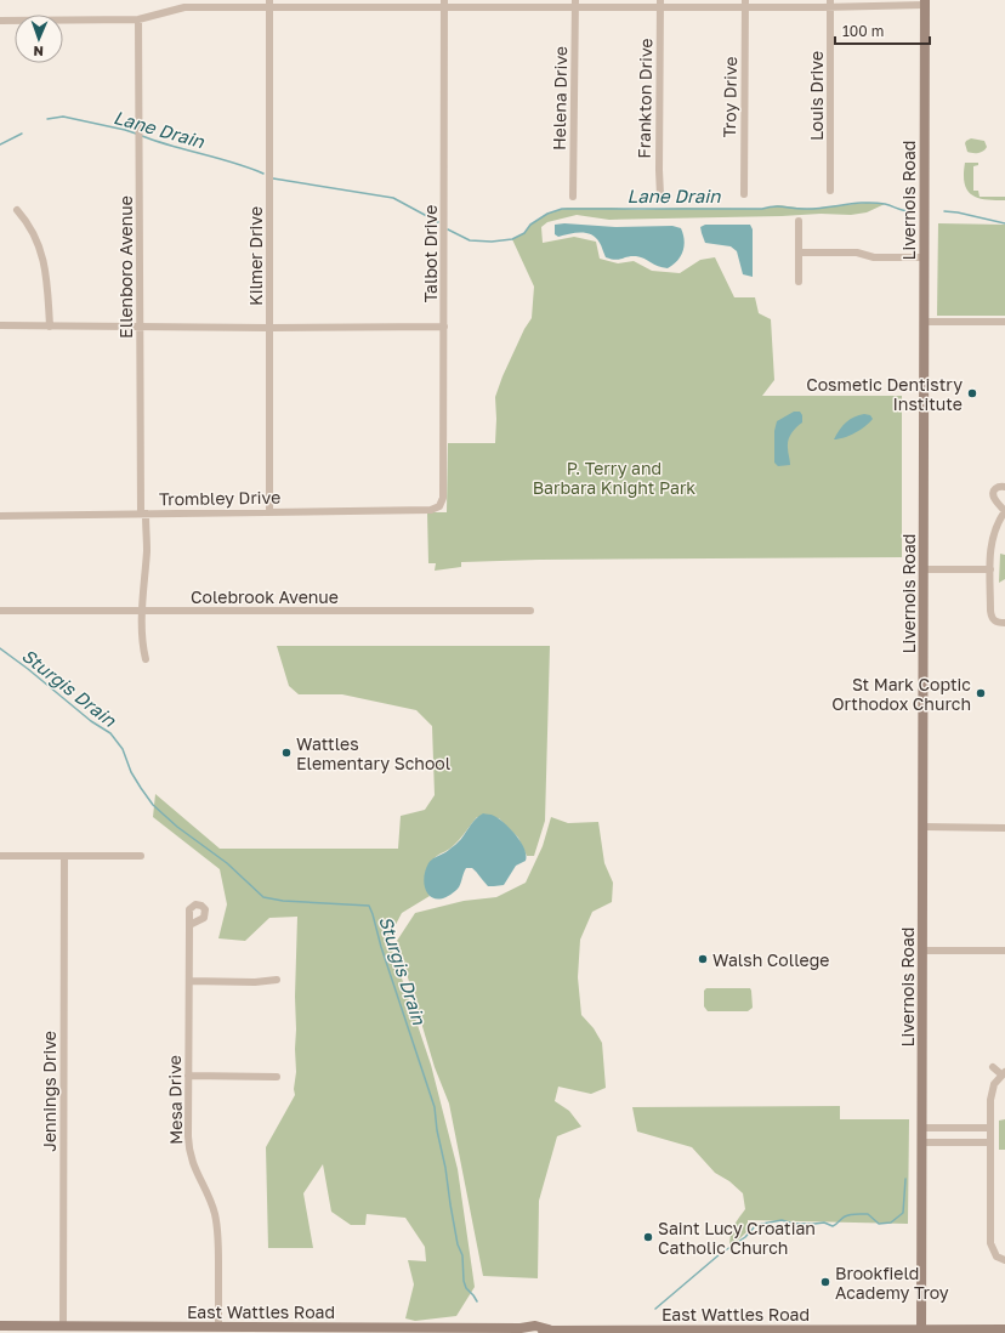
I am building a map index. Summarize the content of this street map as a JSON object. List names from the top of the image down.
{
  "streets": {
    "main road": ["Livernois Road", "East Wattles Road"],
    "street": [
      "Louis Drive",
      "Troy Drive",
      "Helena Drive",
      "Frankton Drive",
      "Talbot Drive",
      "Kilmer Drive",
      "Ellenboro Avenue",
      "Trombley Drive",
      "Colebrook Avenue",
      "Jennings Drive",
      "Mesa Drive"
    ]
  },
  "crossings": [
    ["Livernois Road", "East Wattles Road"],
    ["Talbot Drive", "Trombley Drive"],
    ["Kilmer Drive", "Trombley Drive"],
    ["Ellenboro Avenue", "Trombley Drive"],
    ["Ellenboro Avenue", "Colebrook Avenue"],
    ["Jennings Drive", "East Wattles Road"],
    ["Mesa Drive", "East Wattles Road"]
  ],
  "water": ["Lane Drain", "Sturgis Drain"],
  "parks": ["P. Terry and Barbara Knight Park"],
  "places": [
    "Cosmetic Dentistry Institute",
    "St Mark Coptic Orthodox Church",
    "Wattles Elementary School",
    "Walsh College",
    "Saint Lucy Croatian Catholic Church",
    "Brookfield Academy Troy"
  ],
  "scale_bar": "100 m",
  "north": "bottom"
}
